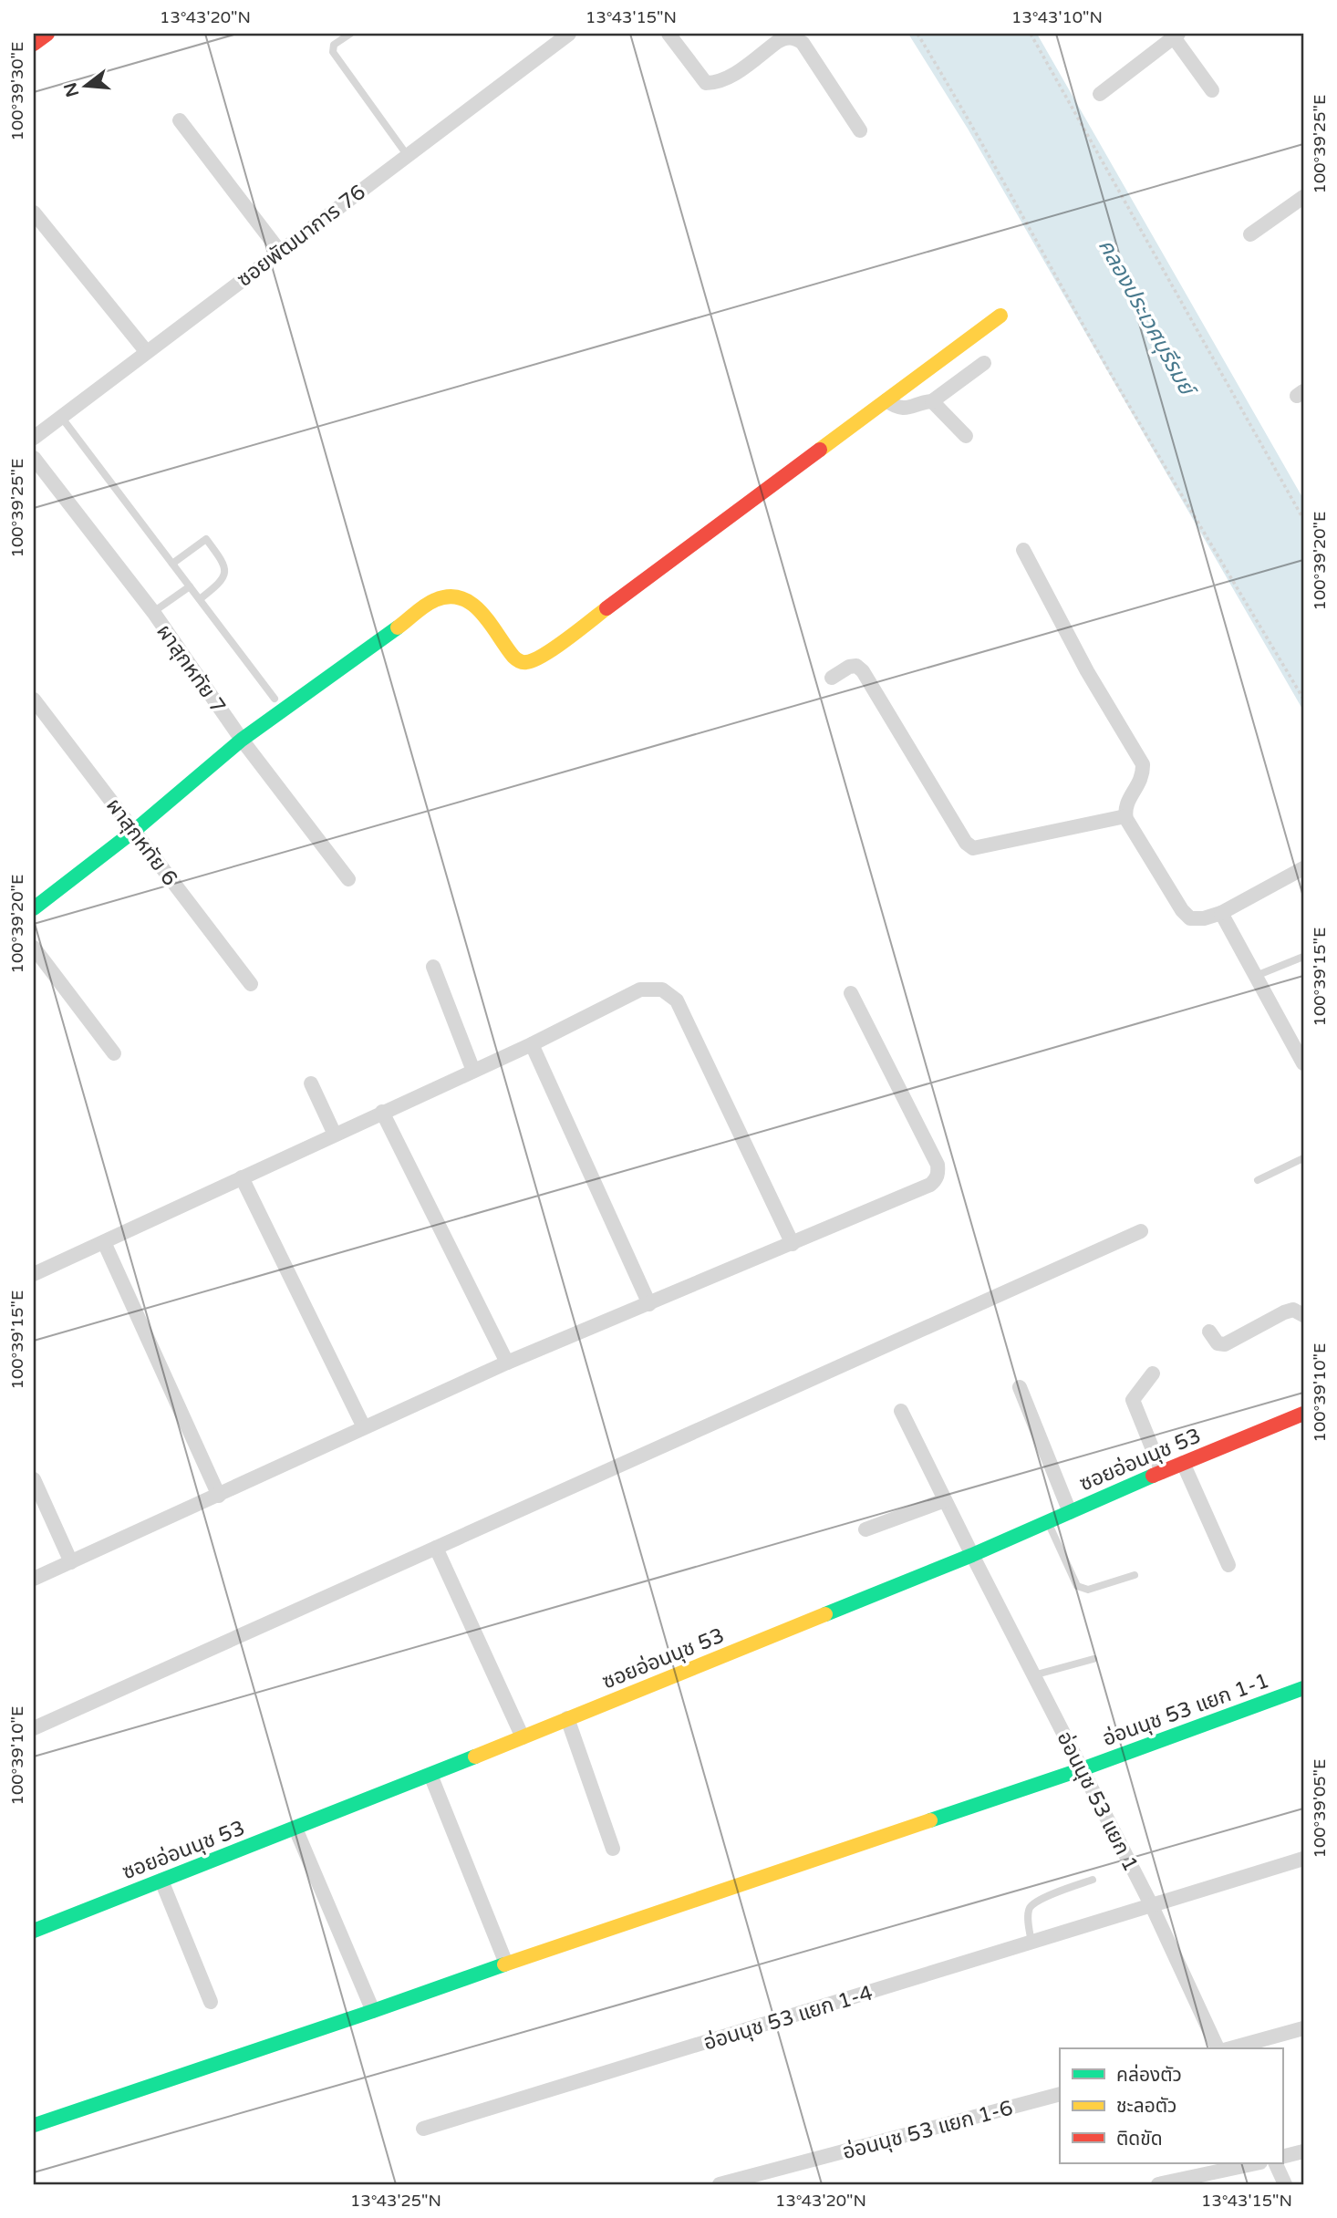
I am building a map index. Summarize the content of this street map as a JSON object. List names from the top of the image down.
{
  "streets": {
    "street": [
      "ซอยพัฒนาการ 76",
      "ผาสุกหทัย 7",
      "ผาสุกหทัย 6",
      "ซอยอ่อนนุช 53",
      "อ่อนนุช 53 แยก 1-1",
      "อ่อนนุช 53 แยก 1",
      "อ่อนนุช 53 แยก 1-4",
      "อ่อนนุช 53 แยก 1-6"
    ]
  },
  "crossings": [
    ["ซอยอ่อนนุช 53", "อ่อนนุช 53 แยก 1"],
    ["อ่อนนุช 53 แยก 1-1", "อ่อนนุช 53 แยก 1"],
    ["อ่อนนุช 53 แยก 1", "อ่อนนุช 53 แยก 1-4"]
  ],
  "water": ["คลองประเวศบุรีรมย์"],
  "legend": ["คล่องตัว", "ชะลอตัว", "ติดขัด"],
  "north": "left",
  "coordinates": [
    "13°43'20\"N",
    "13°43'15\"N",
    "13°43'10\"N",
    "100°39'30\"E",
    "100°39'25\"E",
    "100°39'20\"E",
    "100°39'15\"E",
    "100°39'10\"E",
    "100°39'05\"E",
    "13°43'25\"N"
  ]
}
